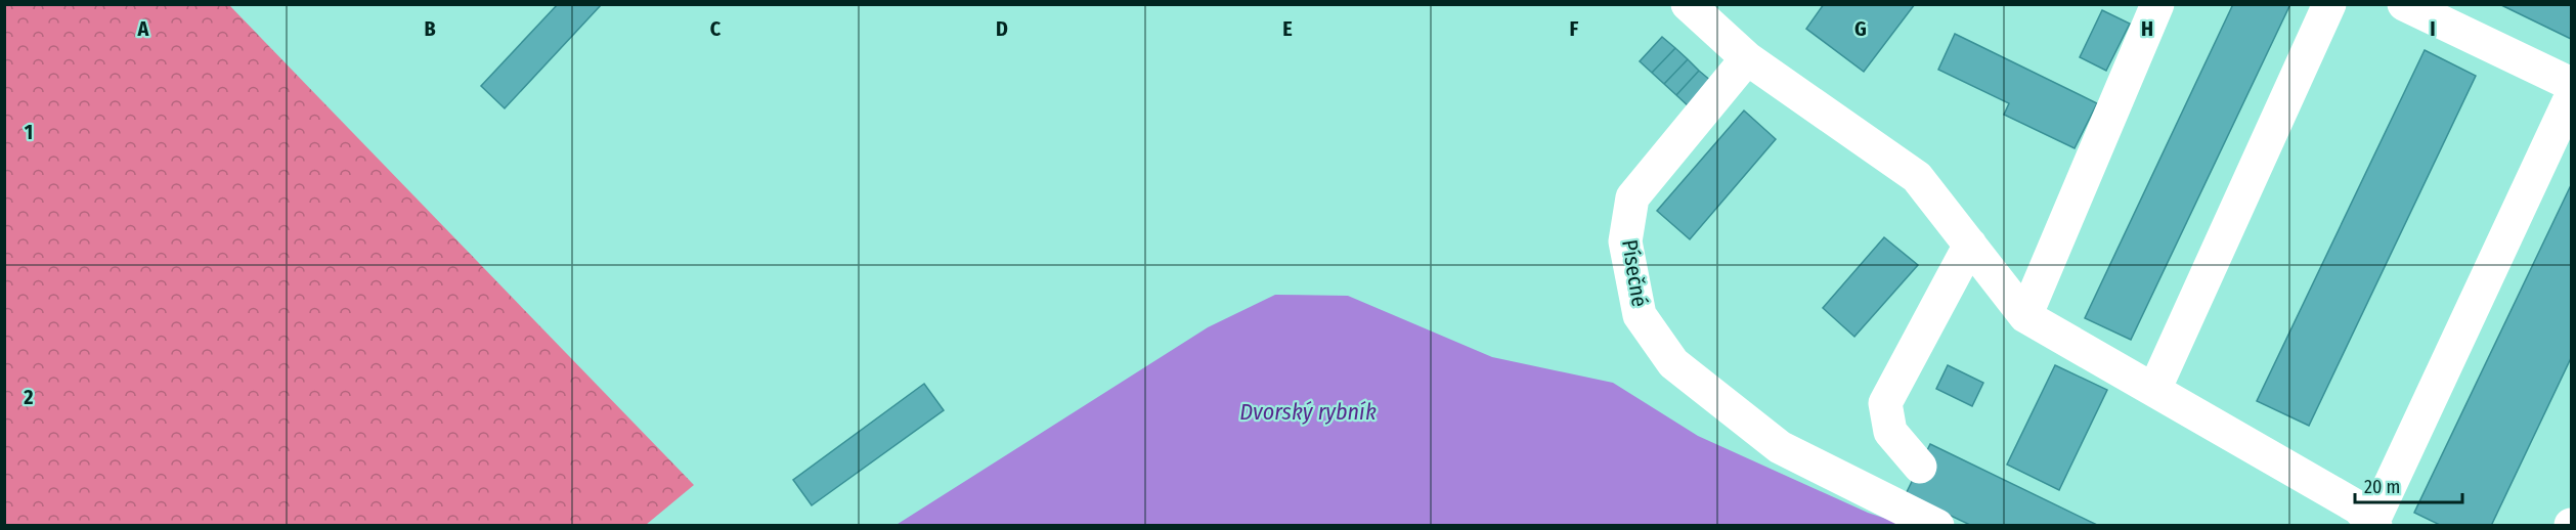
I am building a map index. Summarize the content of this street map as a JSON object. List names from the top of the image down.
{
  "streets": {
    "street": ["Písečné"]
  },
  "water": ["Dvorský rybník"],
  "scale_bar": "20 m",
  "grid": {
    "columns": [
      "A",
      "B",
      "C",
      "D",
      "E",
      "F",
      "G",
      "H",
      "I"
    ],
    "rows": ["1", "2"]
  }
}
